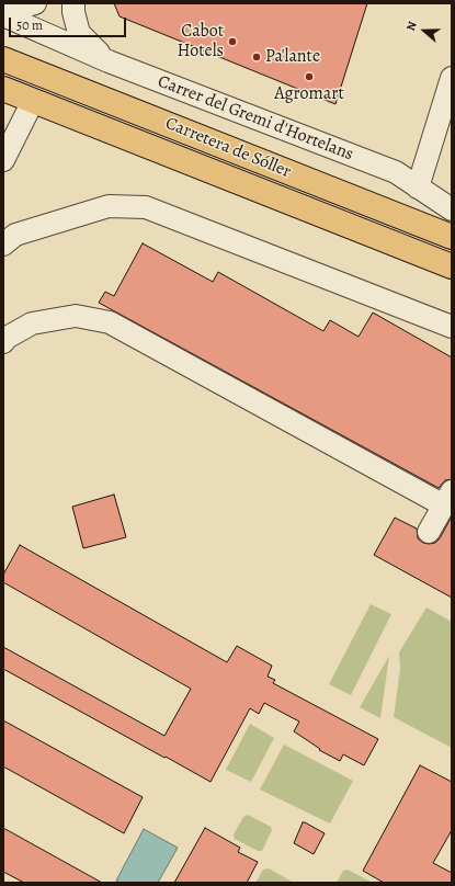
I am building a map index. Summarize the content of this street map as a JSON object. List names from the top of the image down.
{
  "streets": {
    "main road": ["Carretera de Sóller"],
    "street": ["Carrer del Gremi d'Hortelans"]
  },
  "places": ["Cabot Hotels", "Pa'lante", "Agromart"],
  "scale_bar": "50 m",
  "north": "left"
}
